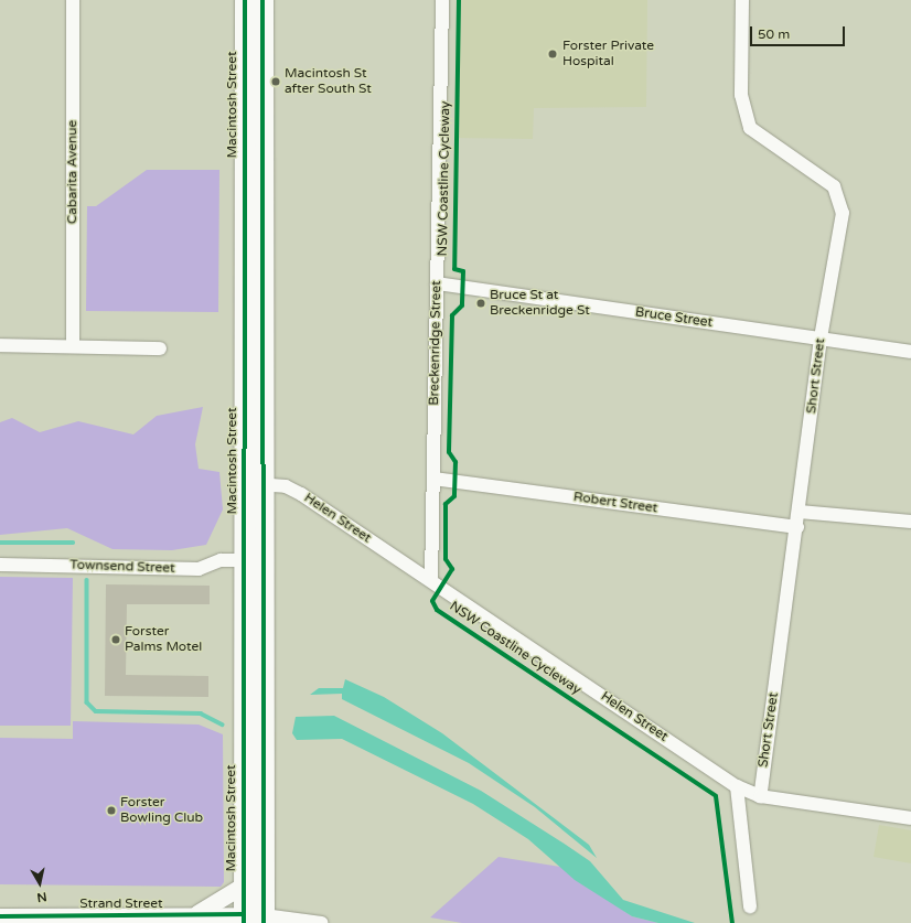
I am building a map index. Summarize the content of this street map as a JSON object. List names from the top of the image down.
{
  "streets": {
    "main road": ["Macintosh Street"],
    "street": [
      "Cabarita Avenue",
      "Bruce Street",
      "Breckenridge Street",
      "Short Street",
      "Robert Street",
      "Helen Street",
      "Townsend Street",
      "Strand Street"
    ],
    "cycle path": ["NSW Coastline Cycleway"]
  },
  "crossings": [
    ["Macintosh Street", "Helen Street"],
    ["Macintosh Street", "Townsend Street"],
    ["Macintosh Street", "Strand Street"],
    ["Bruce Street", "Breckenridge Street"],
    ["Bruce Street", "Short Street"],
    ["Breckenridge Street", "Robert Street"],
    ["Breckenridge Street", "Helen Street"],
    ["Short Street", "Robert Street"],
    ["Short Street", "Helen Street"]
  ],
  "places": [
    "Forster Private Hospital",
    "Macintosh St after South St",
    "Bruce St at Breckenridge St",
    "Forster Palms Motel",
    "Forster Bowling Club"
  ],
  "scale_bar": "50 m",
  "north": "bottom"
}
